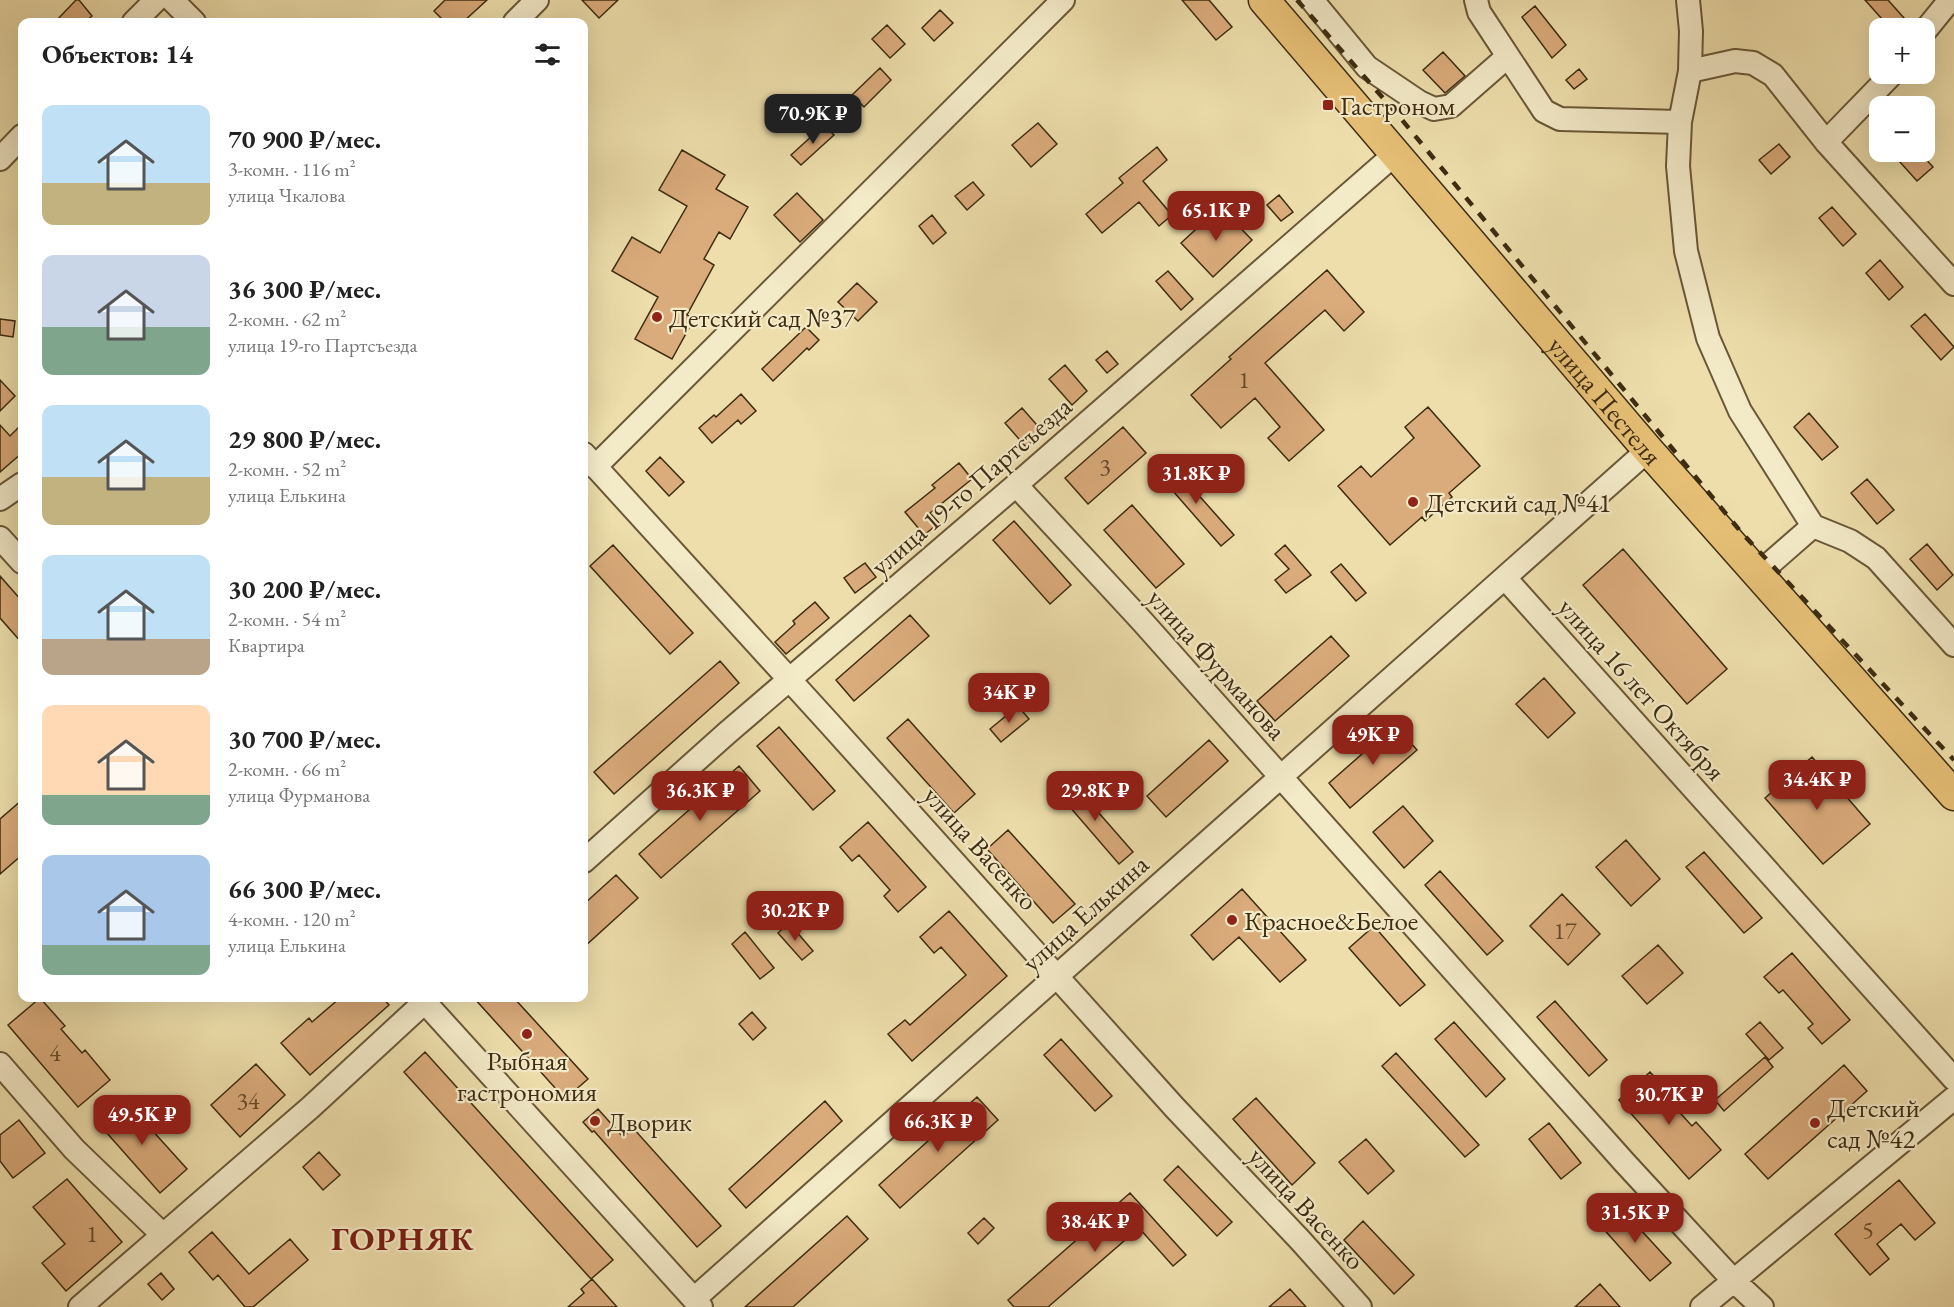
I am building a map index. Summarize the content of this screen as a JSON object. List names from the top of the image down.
{
  "streets": {
    "main road": ["улица Пестеля"],
    "street": [
      "улица 19-го Партсъезда",
      "улица Фурманова",
      "улица 16 лет Октября",
      "улица Васенко",
      "улица Елькина"
    ]
  },
  "crossings": [
    ["улица Пестеля", "улица 19-го Партсъезда"],
    ["улица Пестеля", "улица Елькина"],
    ["улица 19-го Партсъезда", "улица Фурманова"],
    ["улица 19-го Партсъезда", "улица Васенко"],
    ["улица Фурманова", "улица Елькина"],
    ["улица 16 лет Октября", "улица Елькина"],
    ["улица Васенко", "улица Елькина"]
  ],
  "districts": ["ГОРНЯК"],
  "places": {
    "transit": ["Гастроном"],
    "other": [
      "Детский сад №37",
      "Детский сад №41",
      "Красное&Белое",
      "Рыбная гастрономия",
      "Дворик",
      "Детский сад №42"
    ]
  },
  "house_numbers": [
    "1",
    "3",
    "17",
    "4",
    "34",
    "5",
    "1"
  ],
  "page": {
    "map_buttons": ["+", "−"],
    "heading": "Объектов: 14",
    "list": [
      {
        "name": "70 900 ₽/мес.",
        "note": "3-комн. · 116 m² · улица Чкалова"
      },
      {
        "name": "36 300 ₽/мес.",
        "note": "2-комн. · 62 m² · улица 19-го Партсъезда"
      },
      {
        "name": "29 800 ₽/мес.",
        "note": "2-комн. · 52 m² · улица Елькина"
      },
      {
        "name": "30 200 ₽/мес.",
        "note": "2-комн. · 54 m² · Квартира"
      },
      {
        "name": "30 700 ₽/мес.",
        "note": "2-комн. · 66 m² · улица Фурманова"
      },
      {
        "name": "66 300 ₽/мес.",
        "note": "4-комн. · 120 m² · улица Елькина"
      }
    ],
    "price": [
      "70.9K ₽",
      "65.1K ₽",
      "31.8K ₽",
      "34K ₽",
      "49K ₽",
      "34.4K ₽",
      "36.3K ₽",
      "29.8K ₽",
      "30.2K ₽",
      "30.7K ₽",
      "49.5K ₽",
      "66.3K ₽",
      "31.5K ₽",
      "38.4K ₽"
    ]
  }
}
